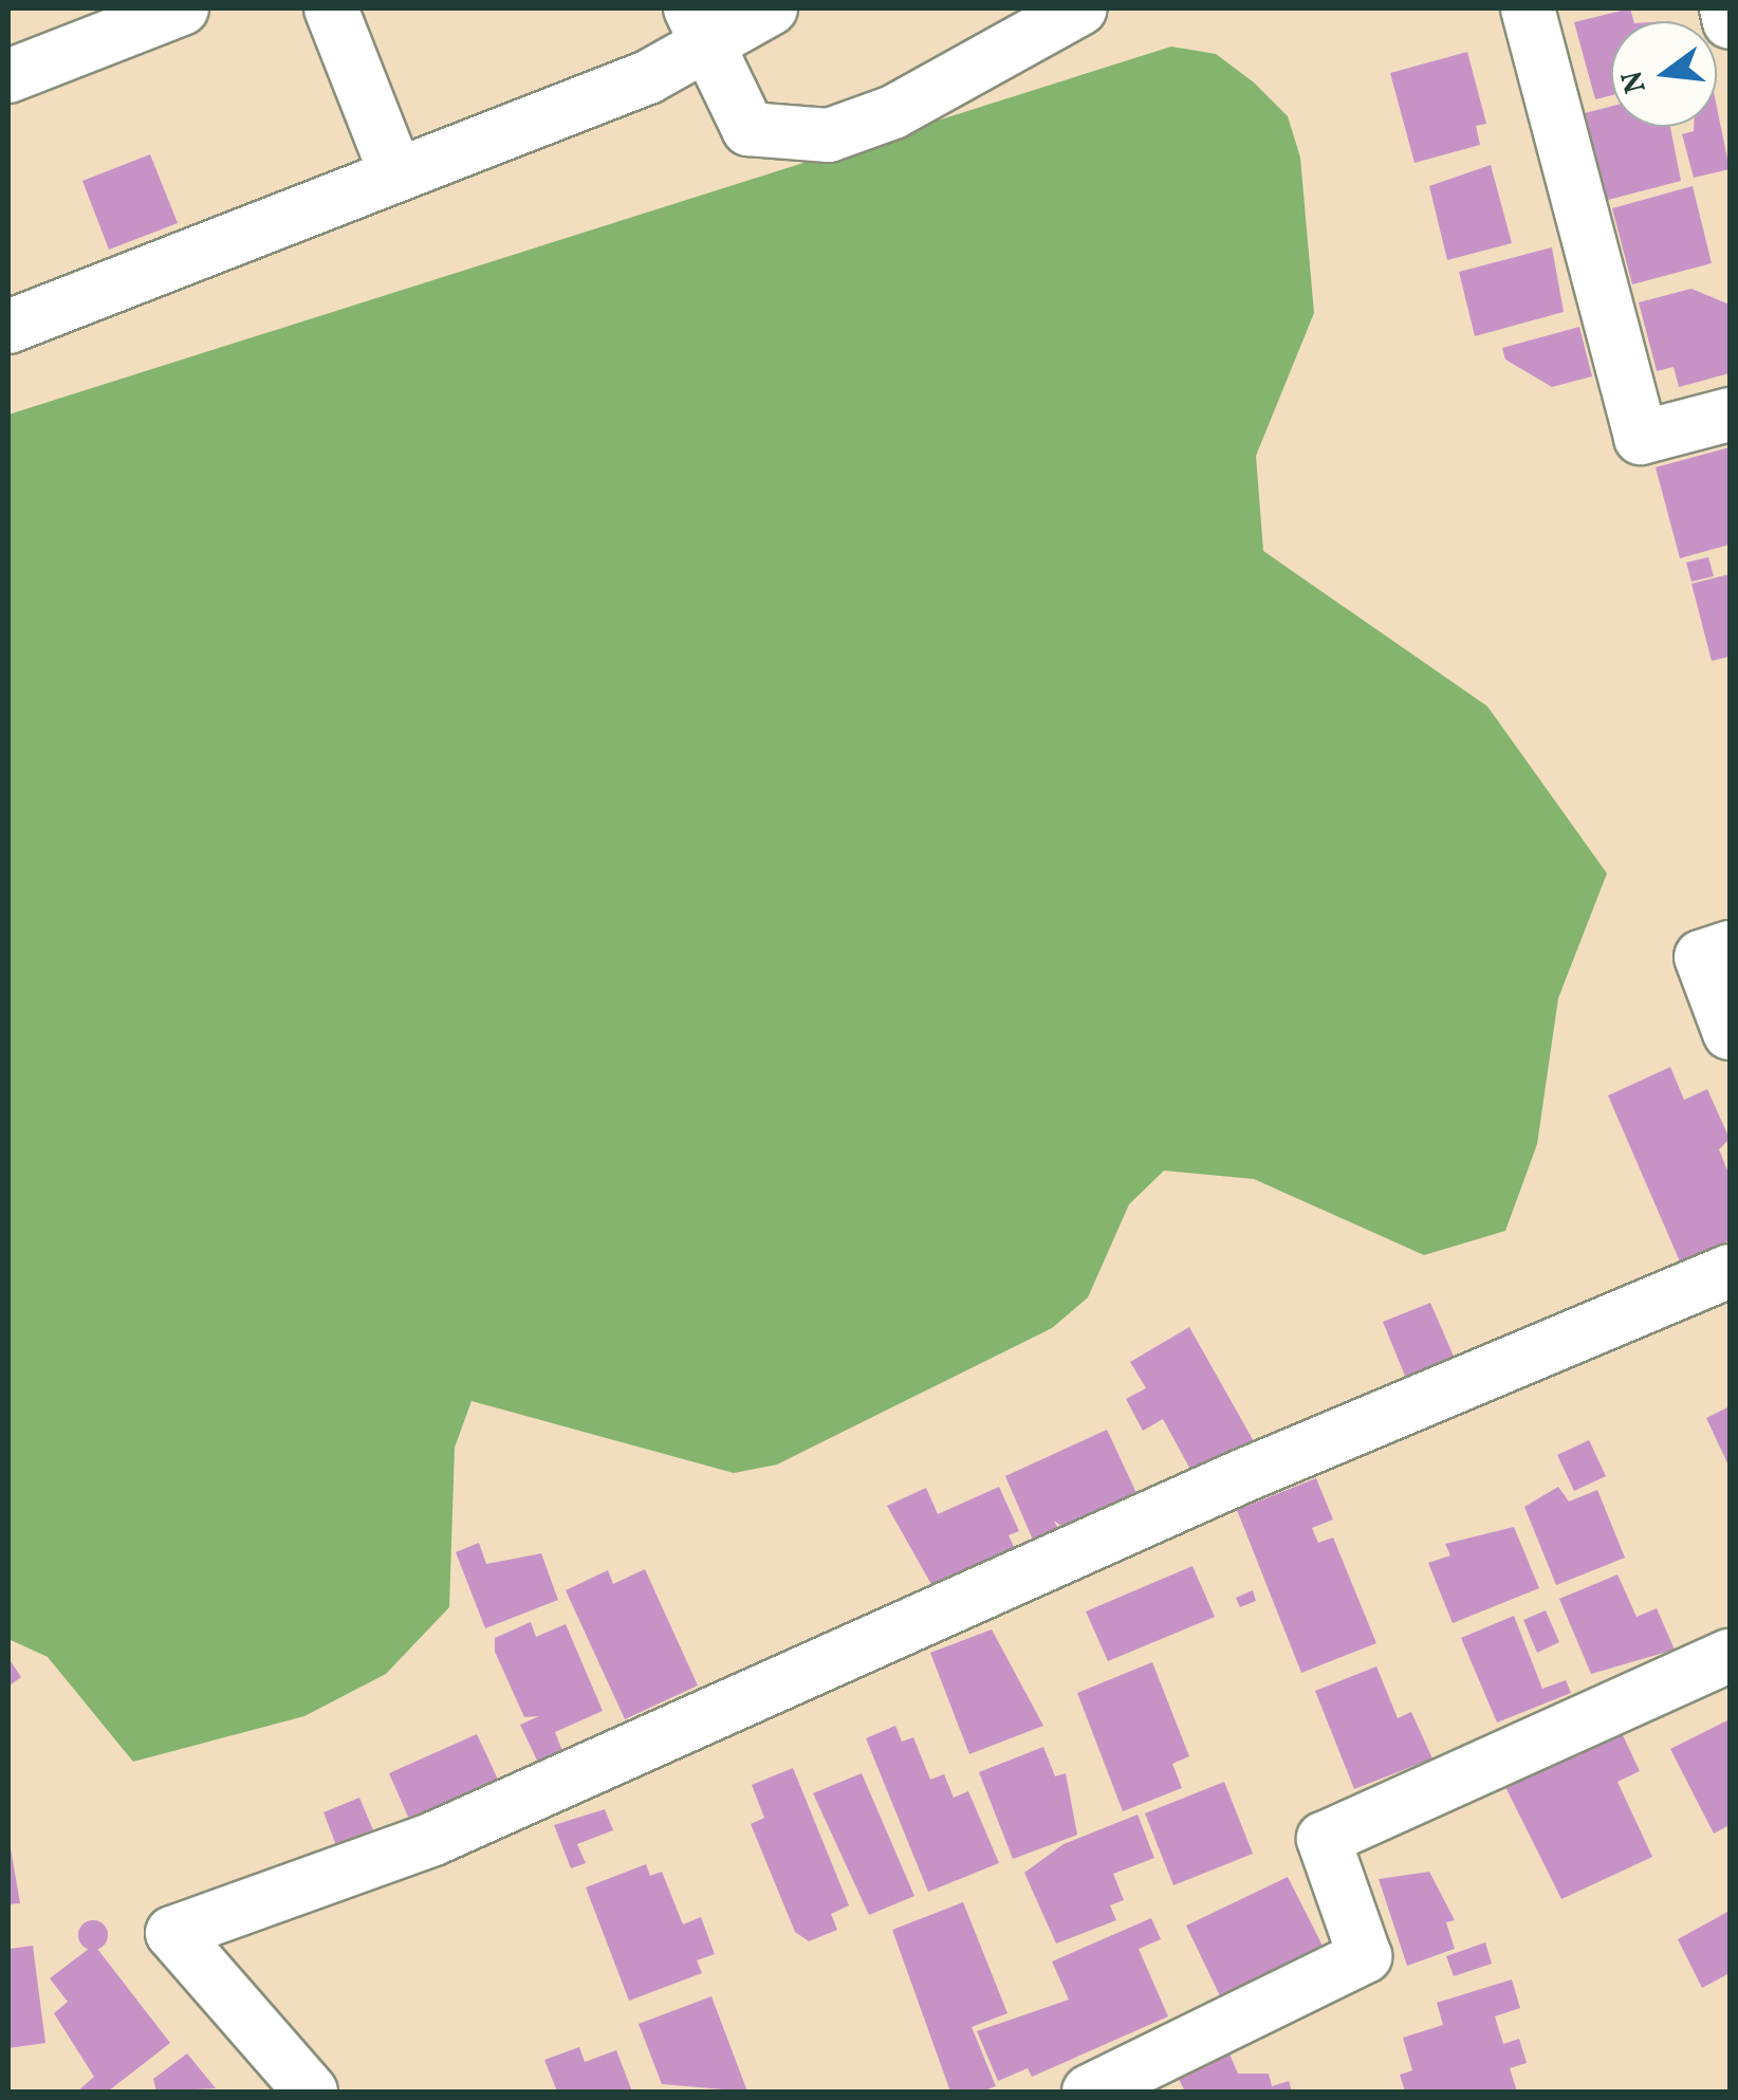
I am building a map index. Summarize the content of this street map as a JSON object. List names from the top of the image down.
{
  "north": "left"
}
